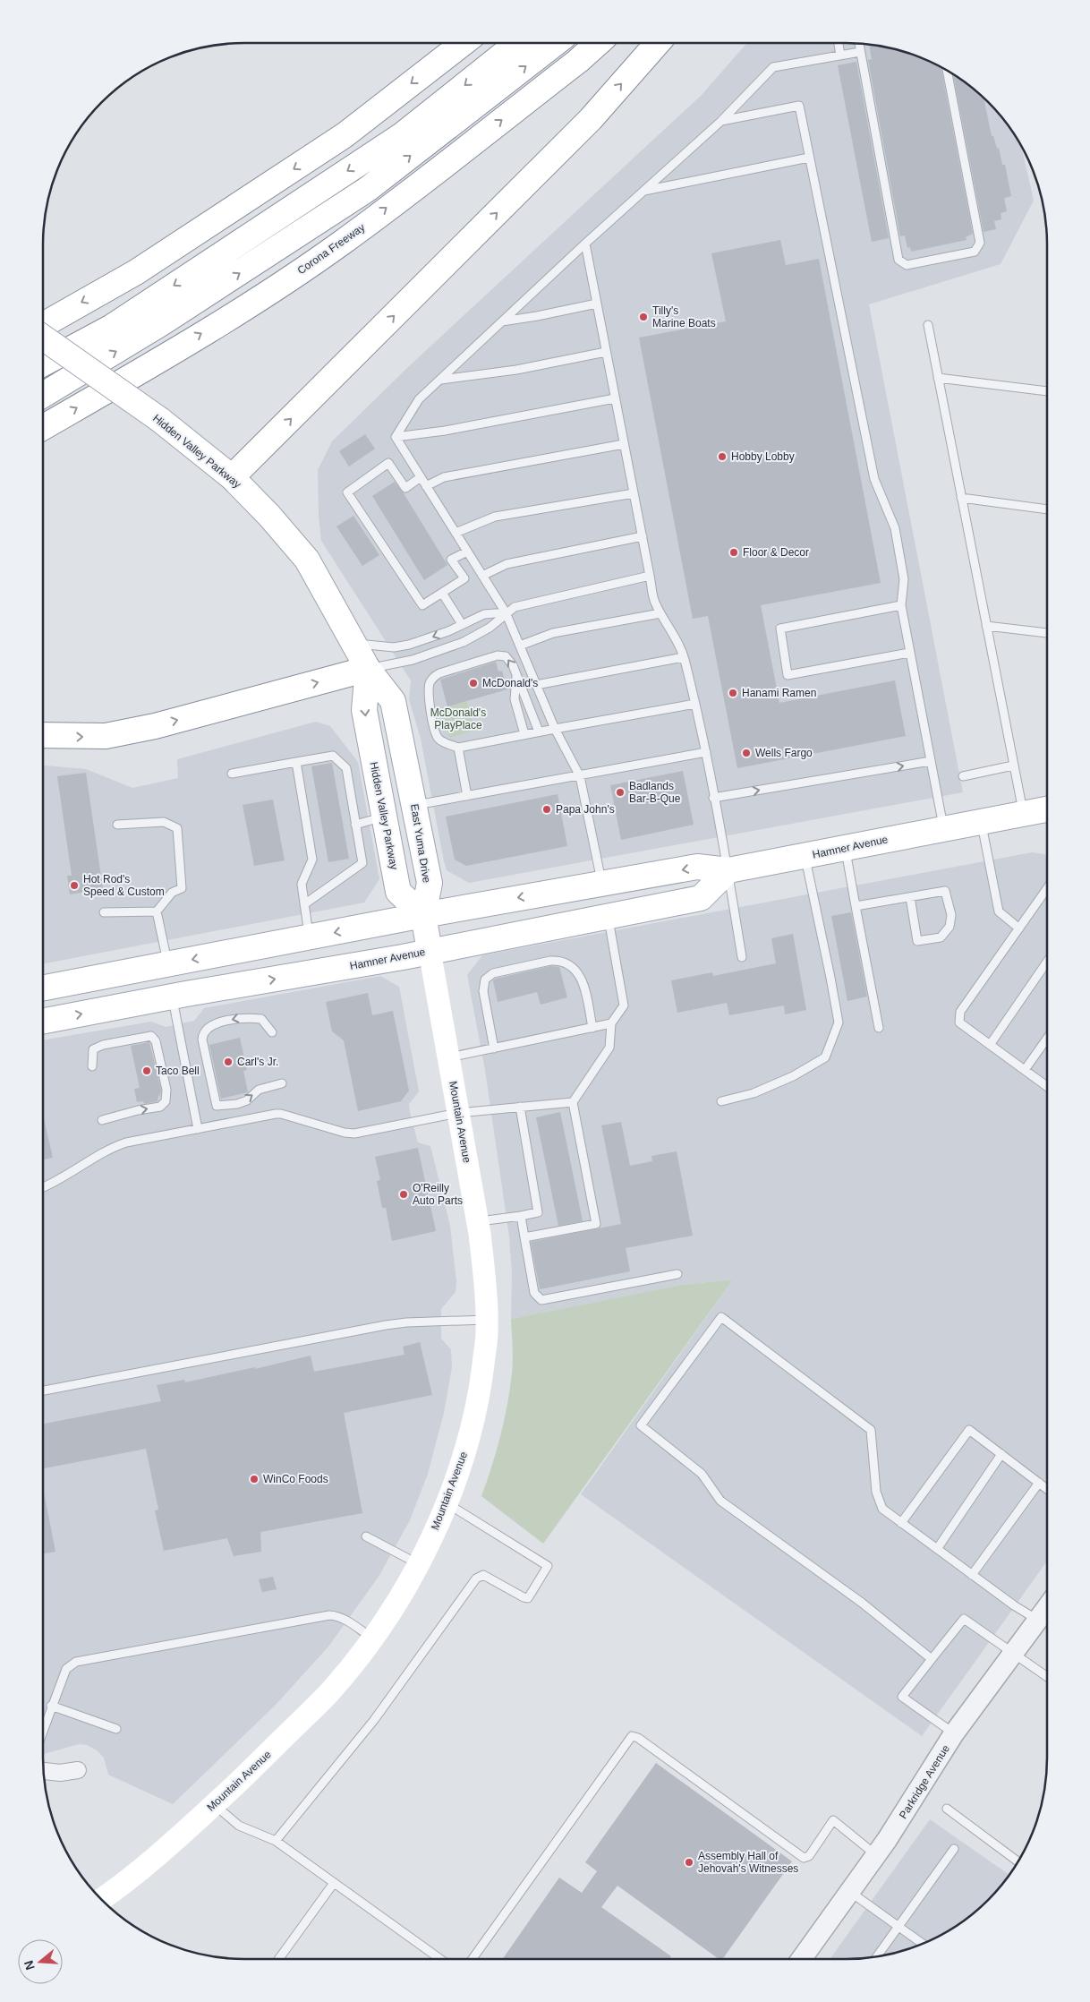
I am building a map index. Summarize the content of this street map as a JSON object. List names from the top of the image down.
{
  "streets": {
    "main road": [
      "Corona Freeway",
      "Hidden Valley Parkway",
      "East Yuma Drive",
      "Hamner Avenue",
      "Mountain Avenue"
    ],
    "street": ["Parkridge Avenue"]
  },
  "crossings": [
    ["Hidden Valley Parkway", "East Yuma Drive"],
    ["Hidden Valley Parkway", "Hamner Avenue"],
    ["East Yuma Drive", "Hamner Avenue"],
    ["Hamner Avenue", "Mountain Avenue"]
  ],
  "parks": ["McDonald's PlayPlace"],
  "places": [
    "Tilly's Marine Boats",
    "Hobby Lobby",
    "Floor & Decor",
    "McDonald's",
    "Hanami Ramen",
    "Wells Fargo",
    "Badlands Bar-B-Que",
    "Papa John's",
    "Hot Rod's Speed & Custom",
    "Carl's Jr.",
    "Taco Bell",
    "O'Reilly Auto Parts",
    "WinCo Foods",
    "Assembly Hall of Jehovah's Witnesses"
  ],
  "north": "left"
}
